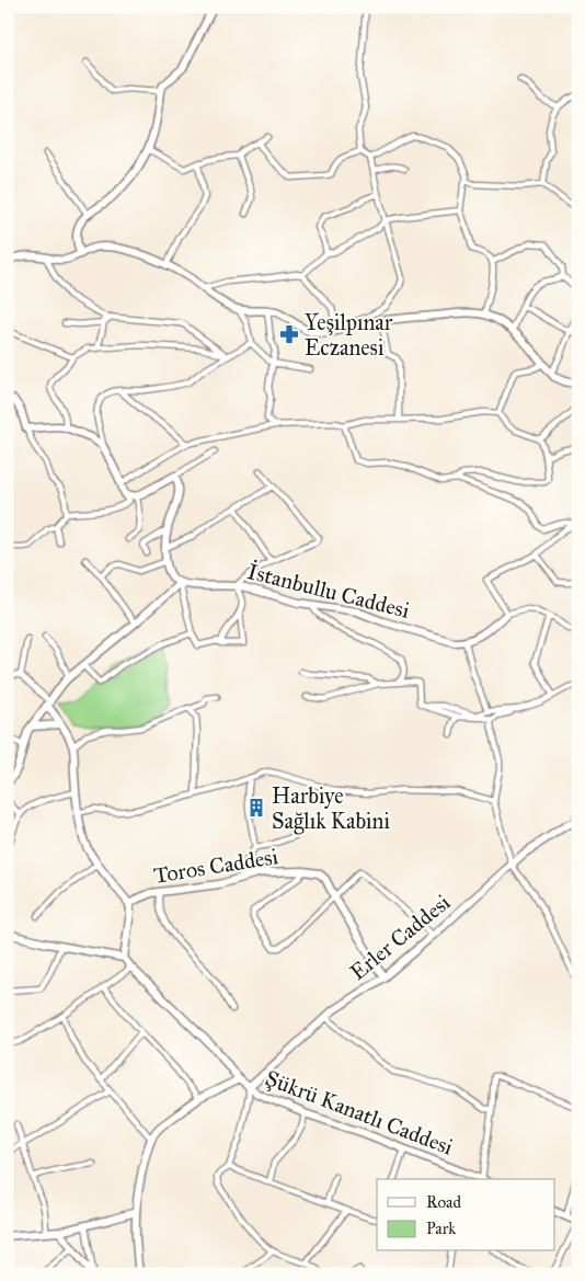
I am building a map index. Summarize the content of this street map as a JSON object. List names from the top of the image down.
{
  "streets": {
    "street": [
      "İstanbullu Caddesi",
      "Toros Caddesi",
      "Erler Caddesi",
      "Şükrü Kanatlı Caddesi"
    ]
  },
  "crossings": [
    ["Toros Caddesi", "Erler Caddesi"],
    ["Erler Caddesi", "Şükrü Kanatlı Caddesi"]
  ],
  "places": {
    "pharmacy": ["Yeşilpınar Eczanesi"],
    "building": ["Harbiye Sağlık Kabini"]
  },
  "legend": ["Road", "Park"]
}
